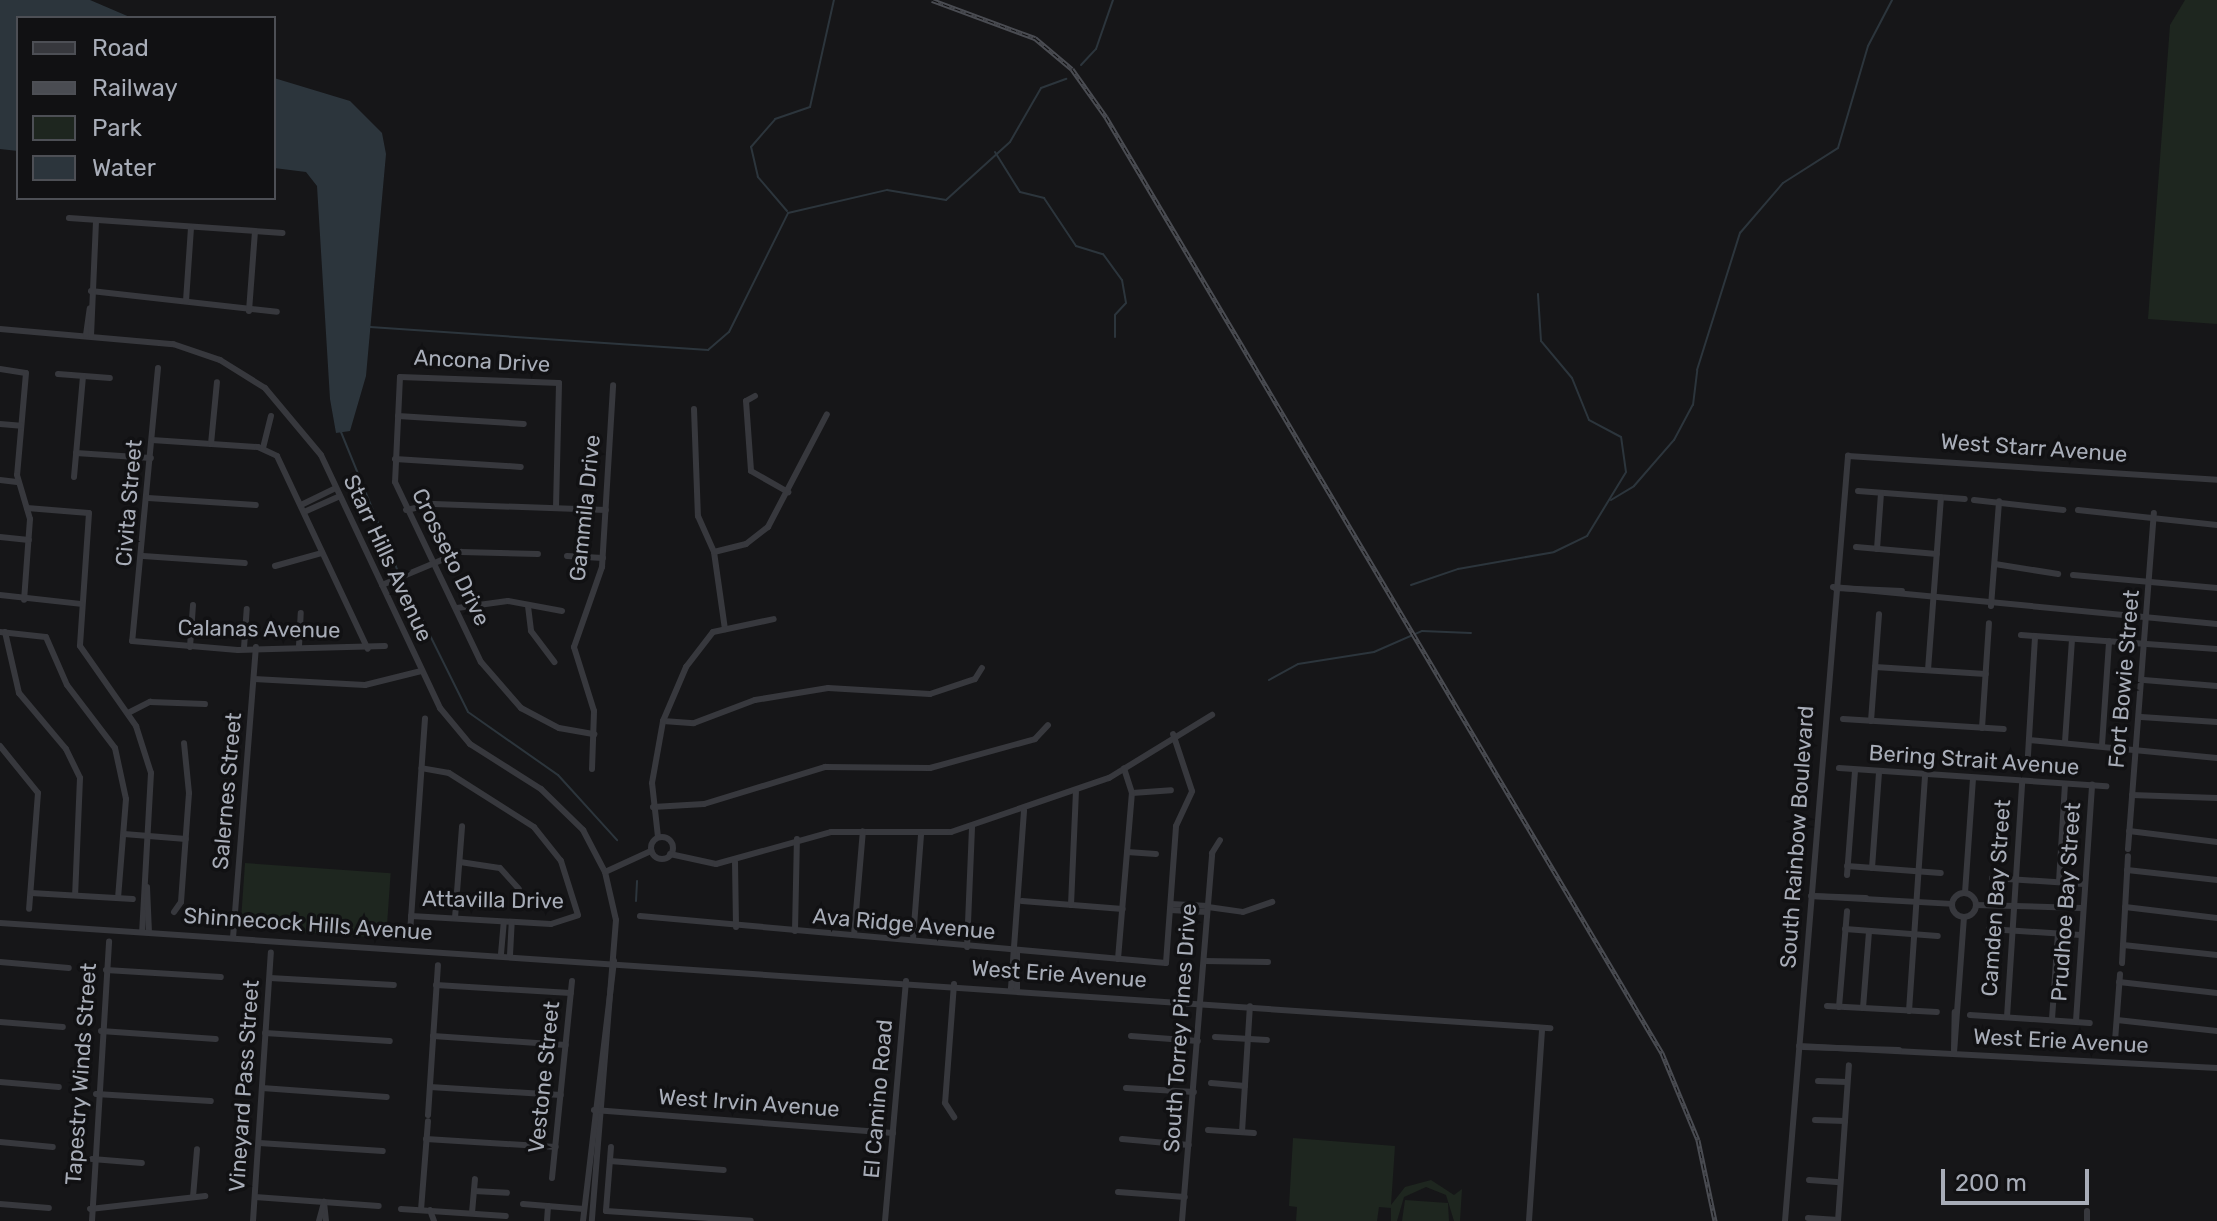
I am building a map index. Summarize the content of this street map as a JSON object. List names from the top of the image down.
{
  "streets": {
    "street": [
      "Ancona Drive",
      "West Starr Avenue",
      "Civita Street",
      "Gammila Drive",
      "Crosseto Drive",
      "Starr Hills Avenue",
      "Calanas Avenue",
      "Fort Bowie Street",
      "Bering Strait Avenue",
      "Salernes Street",
      "South Rainbow Boulevard",
      "Camden Bay Street",
      "Attavilla Drive",
      "Prudhoe Bay Street",
      "Shinnecock Hills Avenue",
      "Ava Ridge Avenue",
      "West Erie Avenue",
      "South Torrey Pines Drive",
      "Tapestry Winds Street",
      "Vestone Street",
      "Vineyard Pass Street",
      "El Camino Road",
      "West Irvin Avenue"
    ]
  },
  "crossings": [
    ["Ancona Drive", "Crosseto Drive"],
    ["West Starr Avenue", "South Rainbow Boulevard"],
    ["Civita Street", "Calanas Avenue"],
    ["Gammila Drive", "Crosseto Drive"],
    ["Starr Hills Avenue", "Shinnecock Hills Avenue"],
    ["Starr Hills Avenue", "West Erie Avenue"],
    ["Calanas Avenue", "Salernes Street"],
    ["Bering Strait Avenue", "Camden Bay Street"],
    ["Bering Strait Avenue", "Prudhoe Bay Street"],
    ["Salernes Street", "Shinnecock Hills Avenue"],
    ["South Rainbow Boulevard", "West Erie Avenue"],
    ["Shinnecock Hills Avenue", "West Erie Avenue"],
    ["West Erie Avenue", "South Torrey Pines Drive"],
    ["West Erie Avenue", "El Camino Road"],
    ["El Camino Road", "West Irvin Avenue"]
  ],
  "legend": [
    "Road",
    "Railway",
    "Park",
    "Water"
  ],
  "scale_bar": "200 m"
}
